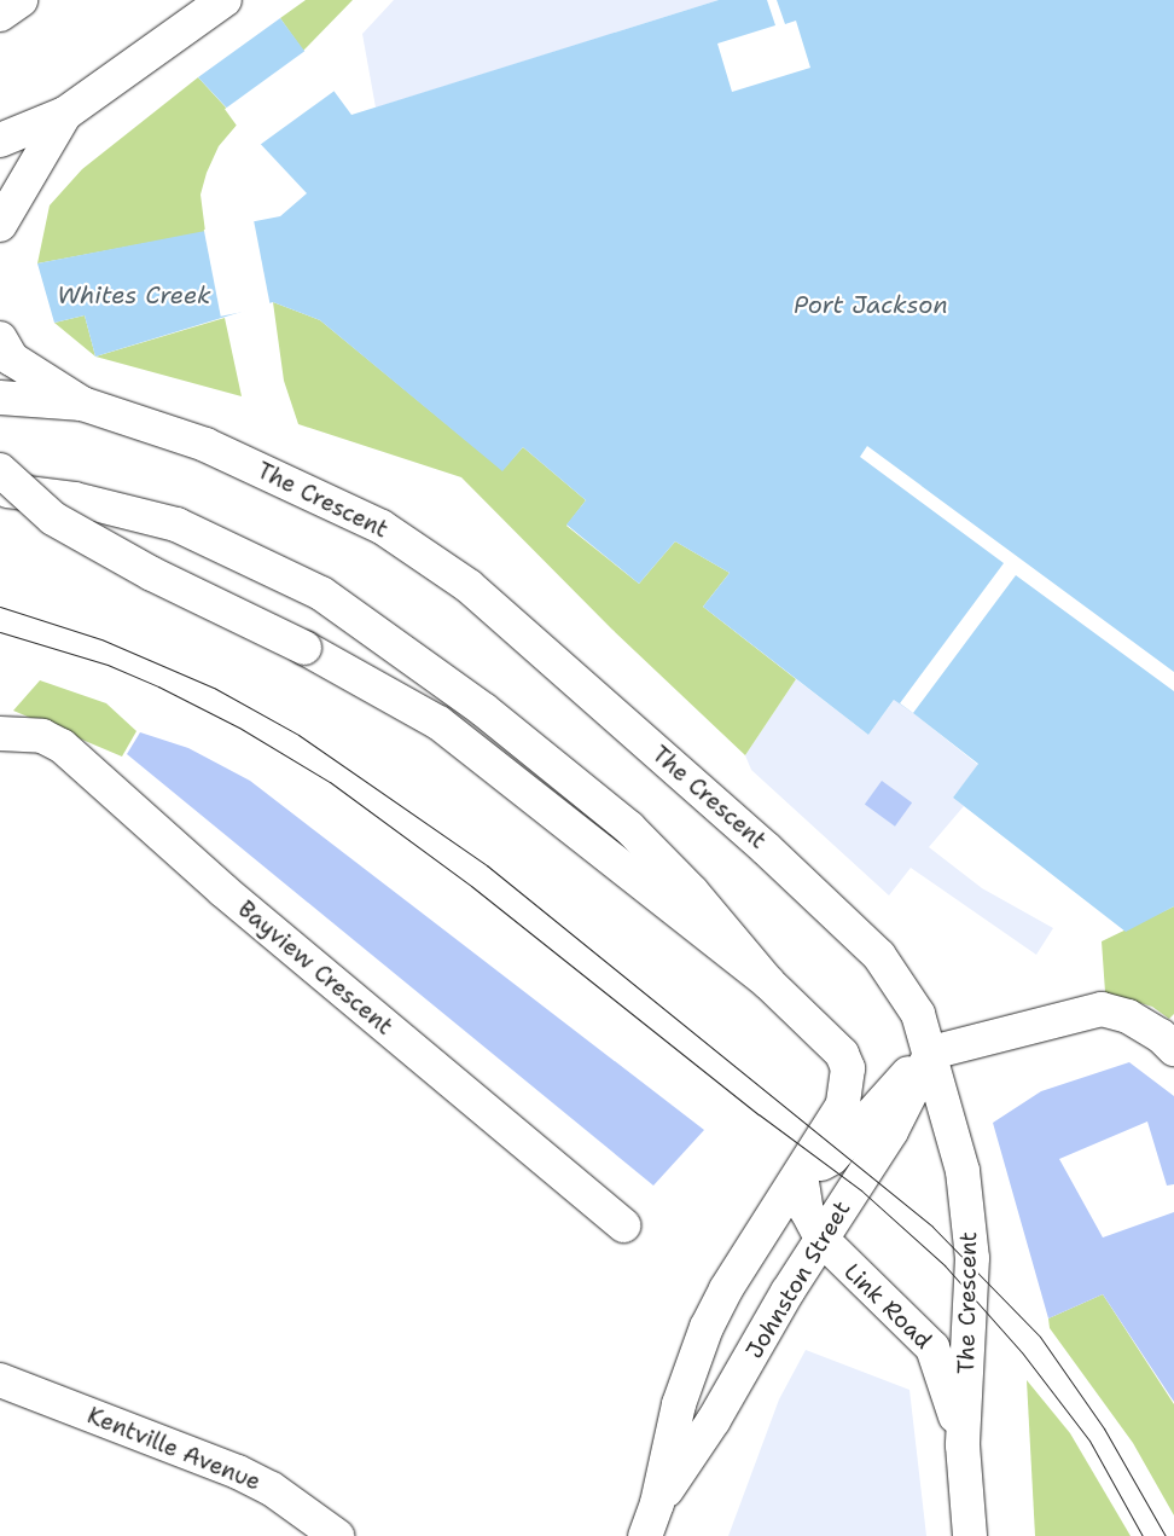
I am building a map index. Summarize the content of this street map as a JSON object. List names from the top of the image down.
{
  "streets": {
    "main road": [
      "The Crescent",
      "Bayview Crescent",
      "Johnston Street",
      "Link Road",
      "Kentville Avenue"
    ]
  },
  "crossings": [
    ["The Crescent", "Johnston Street"],
    ["The Crescent", "Link Road"],
    ["Johnston Street", "Link Road"]
  ],
  "water": ["Whites Creek", "Port Jackson"]
}
